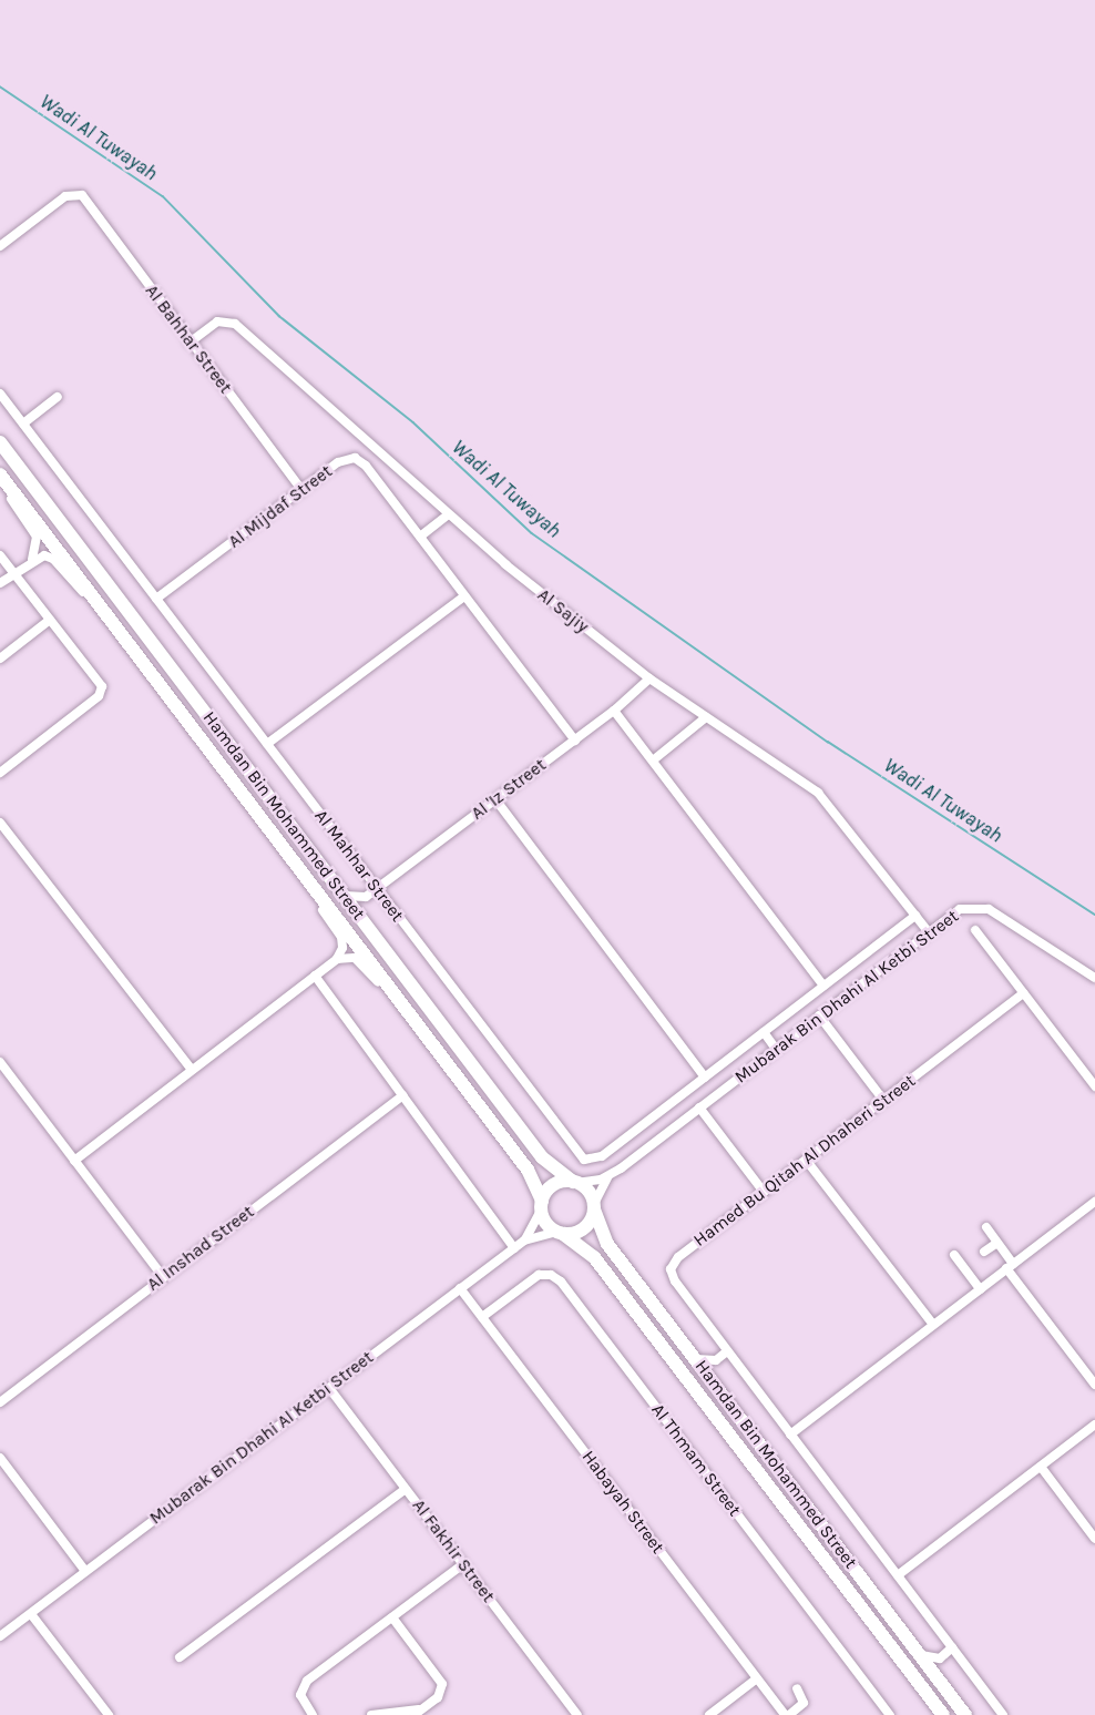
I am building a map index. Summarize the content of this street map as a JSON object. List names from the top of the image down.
{
  "streets": {
    "main road": ["Hamdan Bin Mohammed Street"],
    "street": [
      "Al Bahhar Street",
      "Al Mijdaf Street",
      "Al Sajiy",
      "Al 'Iz Street",
      "Al Mahhar Street",
      "Mubarak Bin Dhahi Al Ketbi Street",
      "Hamed Bu Qitah Al Dhaheri Street",
      "Al Inshad Street",
      "Al Thmam Street",
      "Habayah Street",
      "Al Fakhir Street"
    ]
  },
  "crossings": [
    ["Al Bahhar Street", "Al Mijdaf Street"],
    ["Al Bahhar Street", "Al Sajiy"],
    ["Al Mijdaf Street", "Al 'Iz Street"],
    ["Al Mijdaf Street", "Al Mahhar Street"],
    ["Al Sajiy", "Al 'Iz Street"],
    ["Al Sajiy", "Al Mahhar Street"],
    ["Al Sajiy", "Mubarak Bin Dhahi Al Ketbi Street"],
    ["Al 'Iz Street", "Al Mahhar Street"],
    ["Hamdan Bin Mohammed Street", "Mubarak Bin Dhahi Al Ketbi Street"],
    ["Mubarak Bin Dhahi Al Ketbi Street", "Habayah Street"],
    ["Mubarak Bin Dhahi Al Ketbi Street", "Al Fakhir Street"],
    ["Al Thmam Street", "Habayah Street"]
  ],
  "water": ["Wadi Al Tuwayah"]
}
